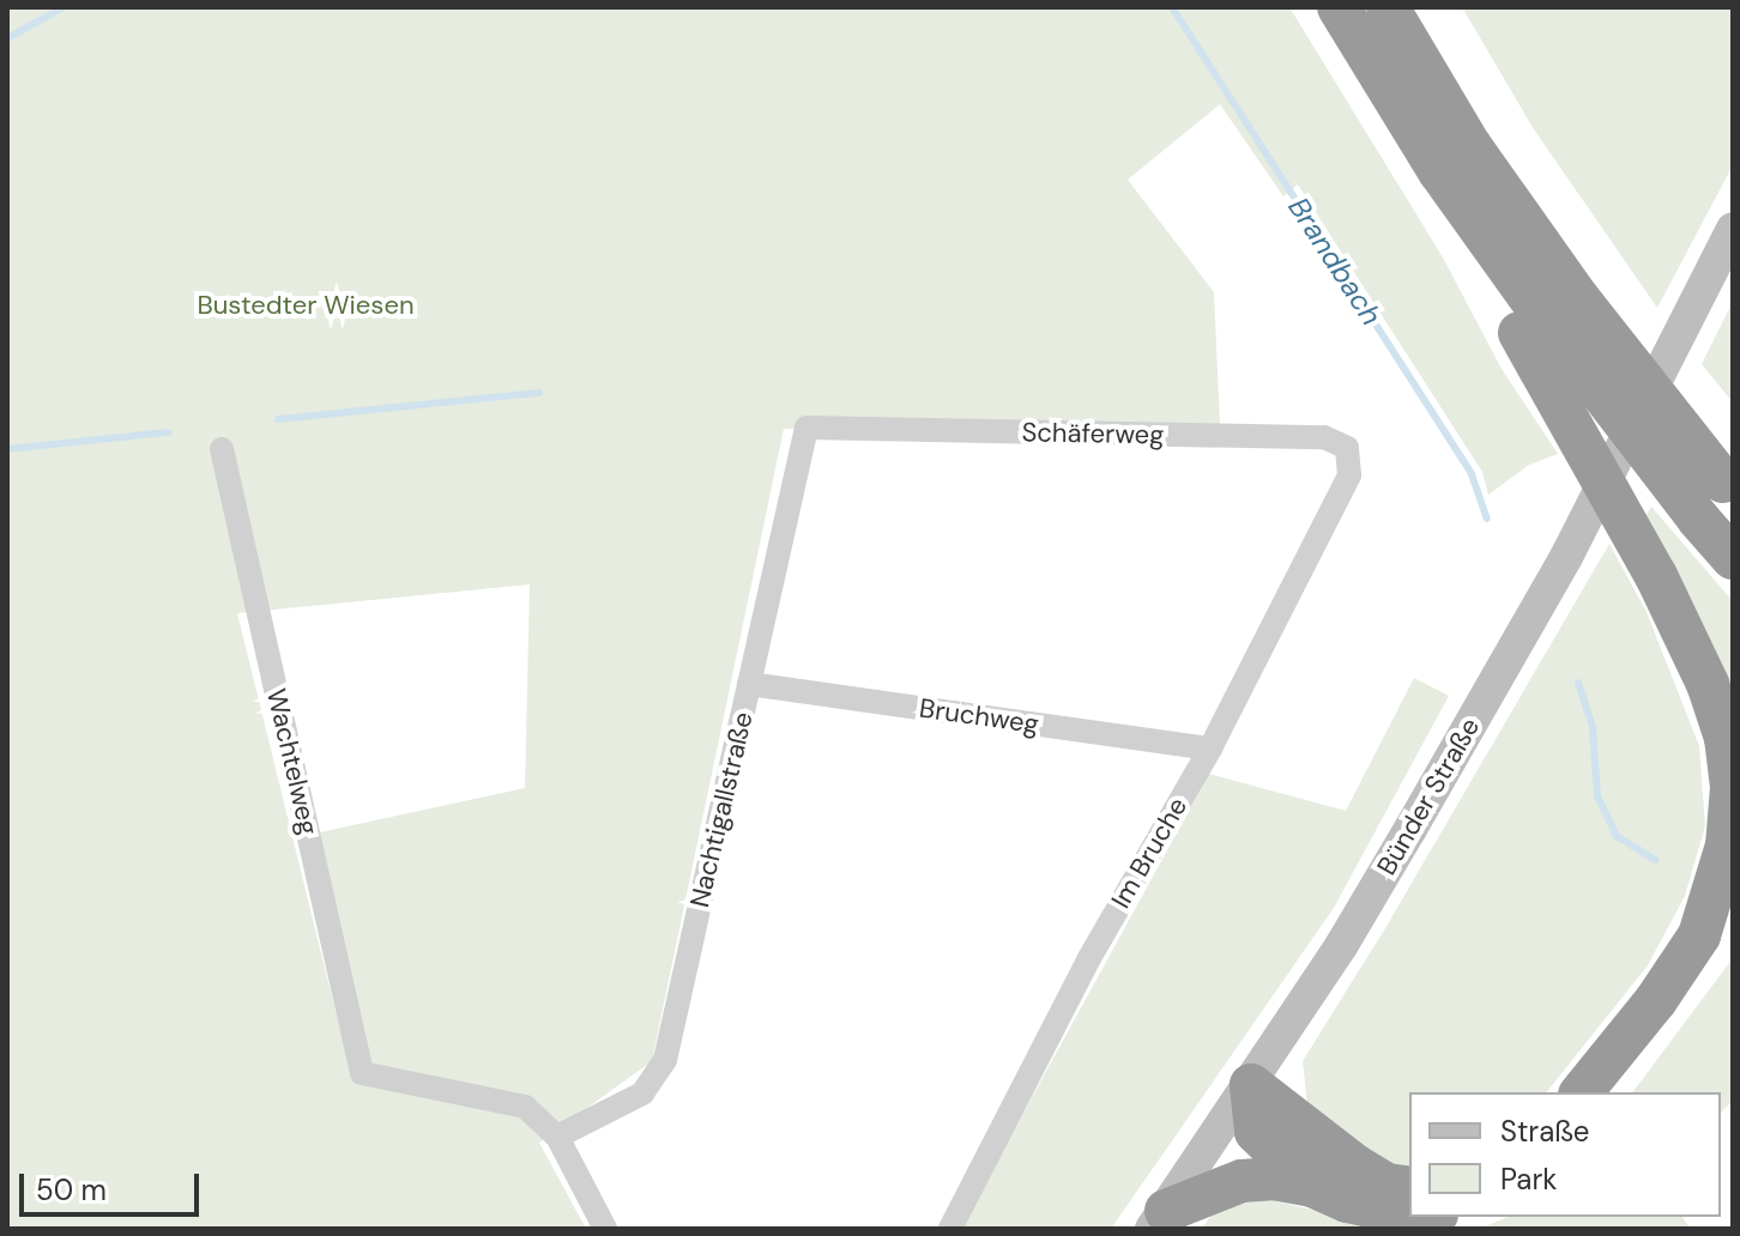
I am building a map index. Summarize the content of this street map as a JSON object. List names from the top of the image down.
{
  "streets": {
    "main road": ["Bünder Straße"],
    "street": [
      "Schäferweg",
      "Bruchweg",
      "Wachtelweg",
      "Nachtigallstraße",
      "Im Bruche"
    ]
  },
  "crossings": [
    ["Schäferweg", "Nachtigallstraße"],
    ["Schäferweg", "Im Bruche"],
    ["Bruchweg", "Nachtigallstraße"],
    ["Bruchweg", "Im Bruche"],
    ["Wachtelweg", "Nachtigallstraße"]
  ],
  "water": ["Brandbach"],
  "parks": ["Bustedter Wiesen"],
  "legend": ["Straße", "Park"],
  "scale_bar": "50 m"
}
